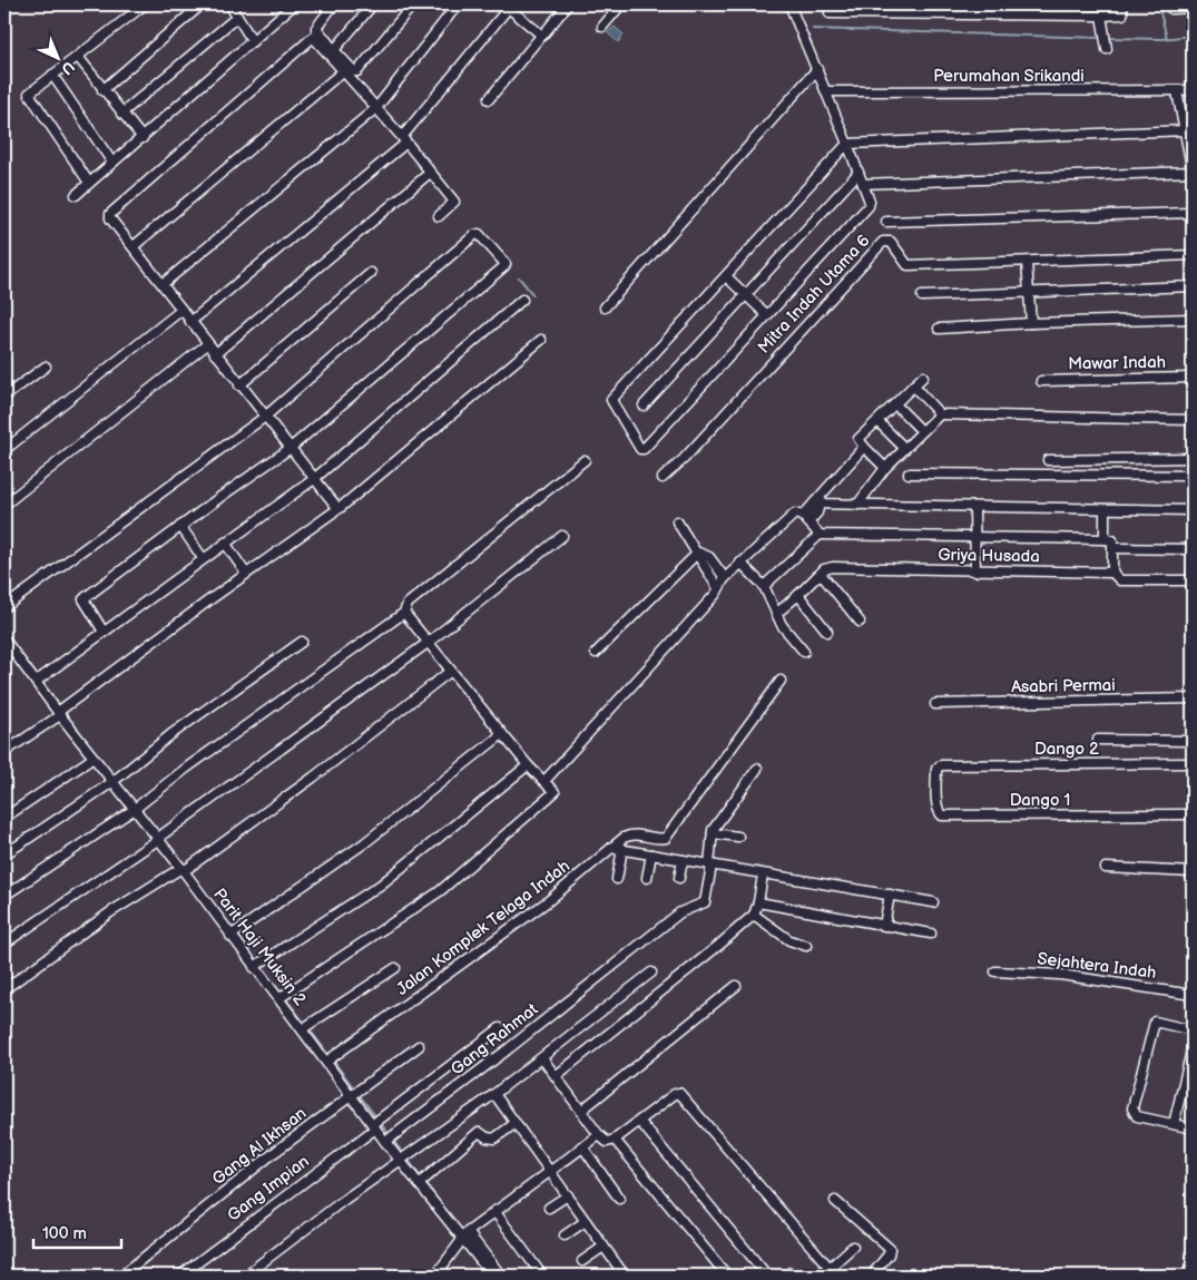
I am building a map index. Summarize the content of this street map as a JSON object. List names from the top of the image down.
{
  "streets": {
    "street": [
      "Perumahan Srikandi",
      "Mitra Indah Utama 6",
      "Mawar Indah",
      "Griya Husada",
      "Asabri Permai",
      "Dango 2",
      "Dango 1",
      "Jalan Komplek Telaga Indah",
      "Parit Haji Muksin 2",
      "Sejahtera Indah",
      "Gang Rahmat",
      "Gang Al Ikhsan",
      "Gang Impian"
    ]
  },
  "crossings": [
    ["Dango 2", "Dango 1"],
    ["Jalan Komplek Telaga Indah", "Parit Haji Muksin 2"],
    ["Parit Haji Muksin 2", "Gang Rahmat"],
    ["Parit Haji Muksin 2", "Gang Al Ikhsan"],
    ["Parit Haji Muksin 2", "Gang Impian"]
  ],
  "scale_bar": "100 m",
  "north": "bottom right"
}
